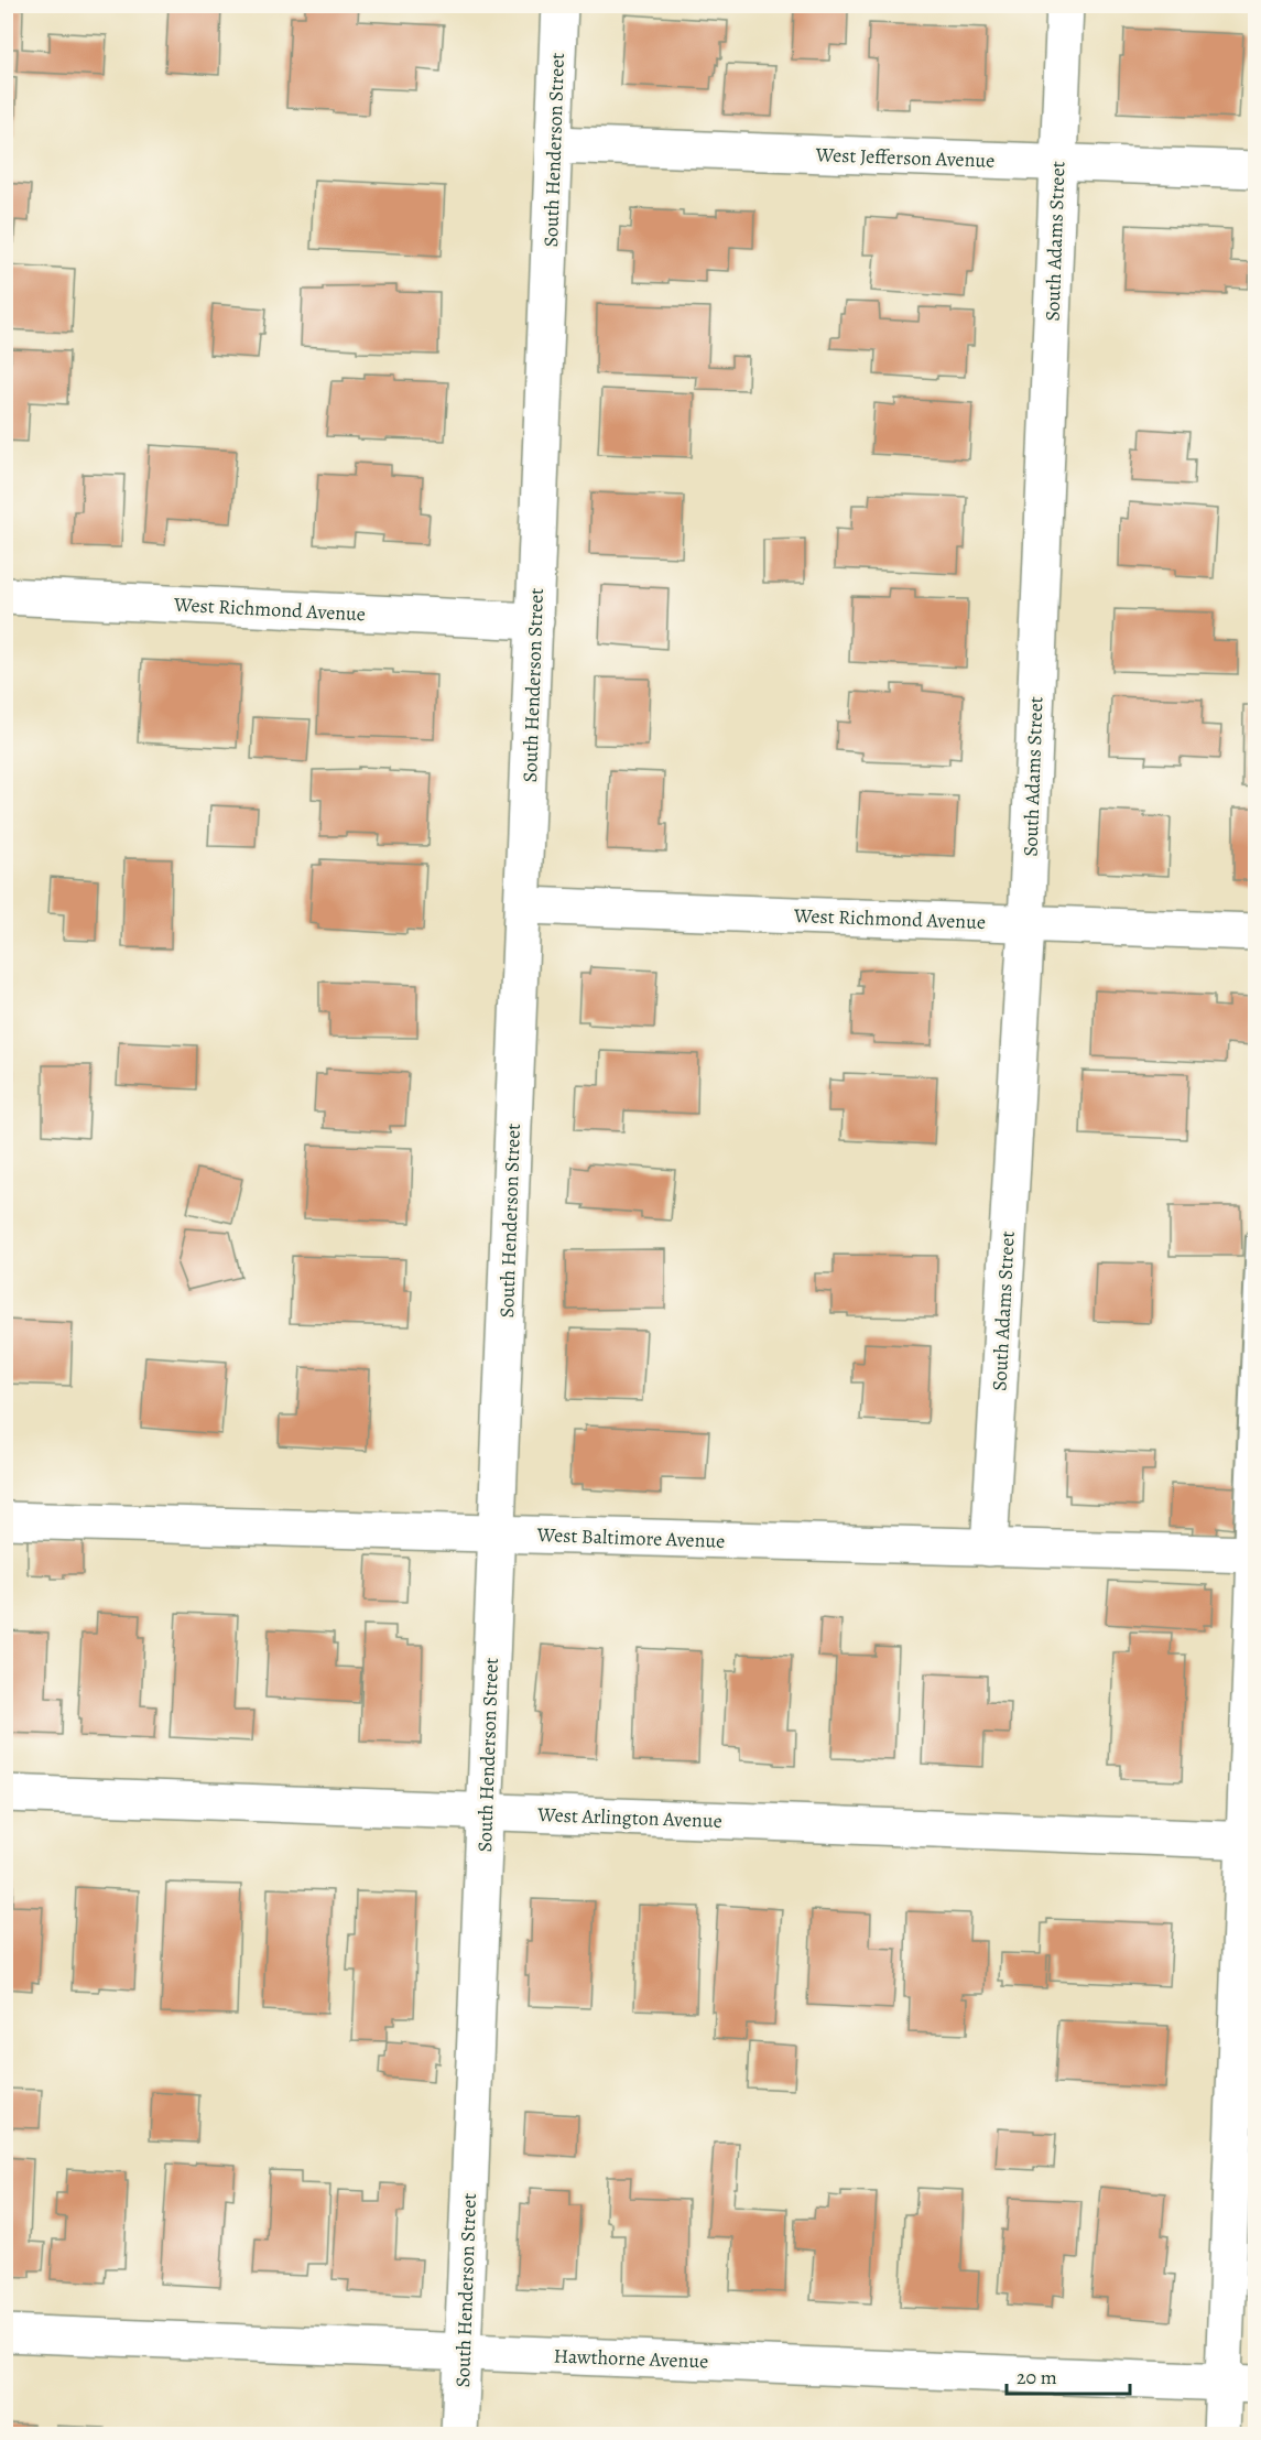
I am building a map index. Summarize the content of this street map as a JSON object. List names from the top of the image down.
{
  "streets": {
    "street": [
      "South Henderson Street",
      "West Jefferson Avenue",
      "South Adams Street",
      "West Richmond Avenue",
      "West Baltimore Avenue",
      "West Arlington Avenue",
      "Hawthorne Avenue"
    ]
  },
  "crossings": [
    ["South Henderson Street", "West Jefferson Avenue"],
    ["South Henderson Street", "West Richmond Avenue"],
    ["South Henderson Street", "West Baltimore Avenue"],
    ["South Henderson Street", "West Arlington Avenue"],
    ["South Henderson Street", "Hawthorne Avenue"],
    ["West Jefferson Avenue", "South Adams Street"],
    ["South Adams Street", "West Richmond Avenue"],
    ["South Adams Street", "West Baltimore Avenue"]
  ],
  "scale_bar": "20 m"
}
